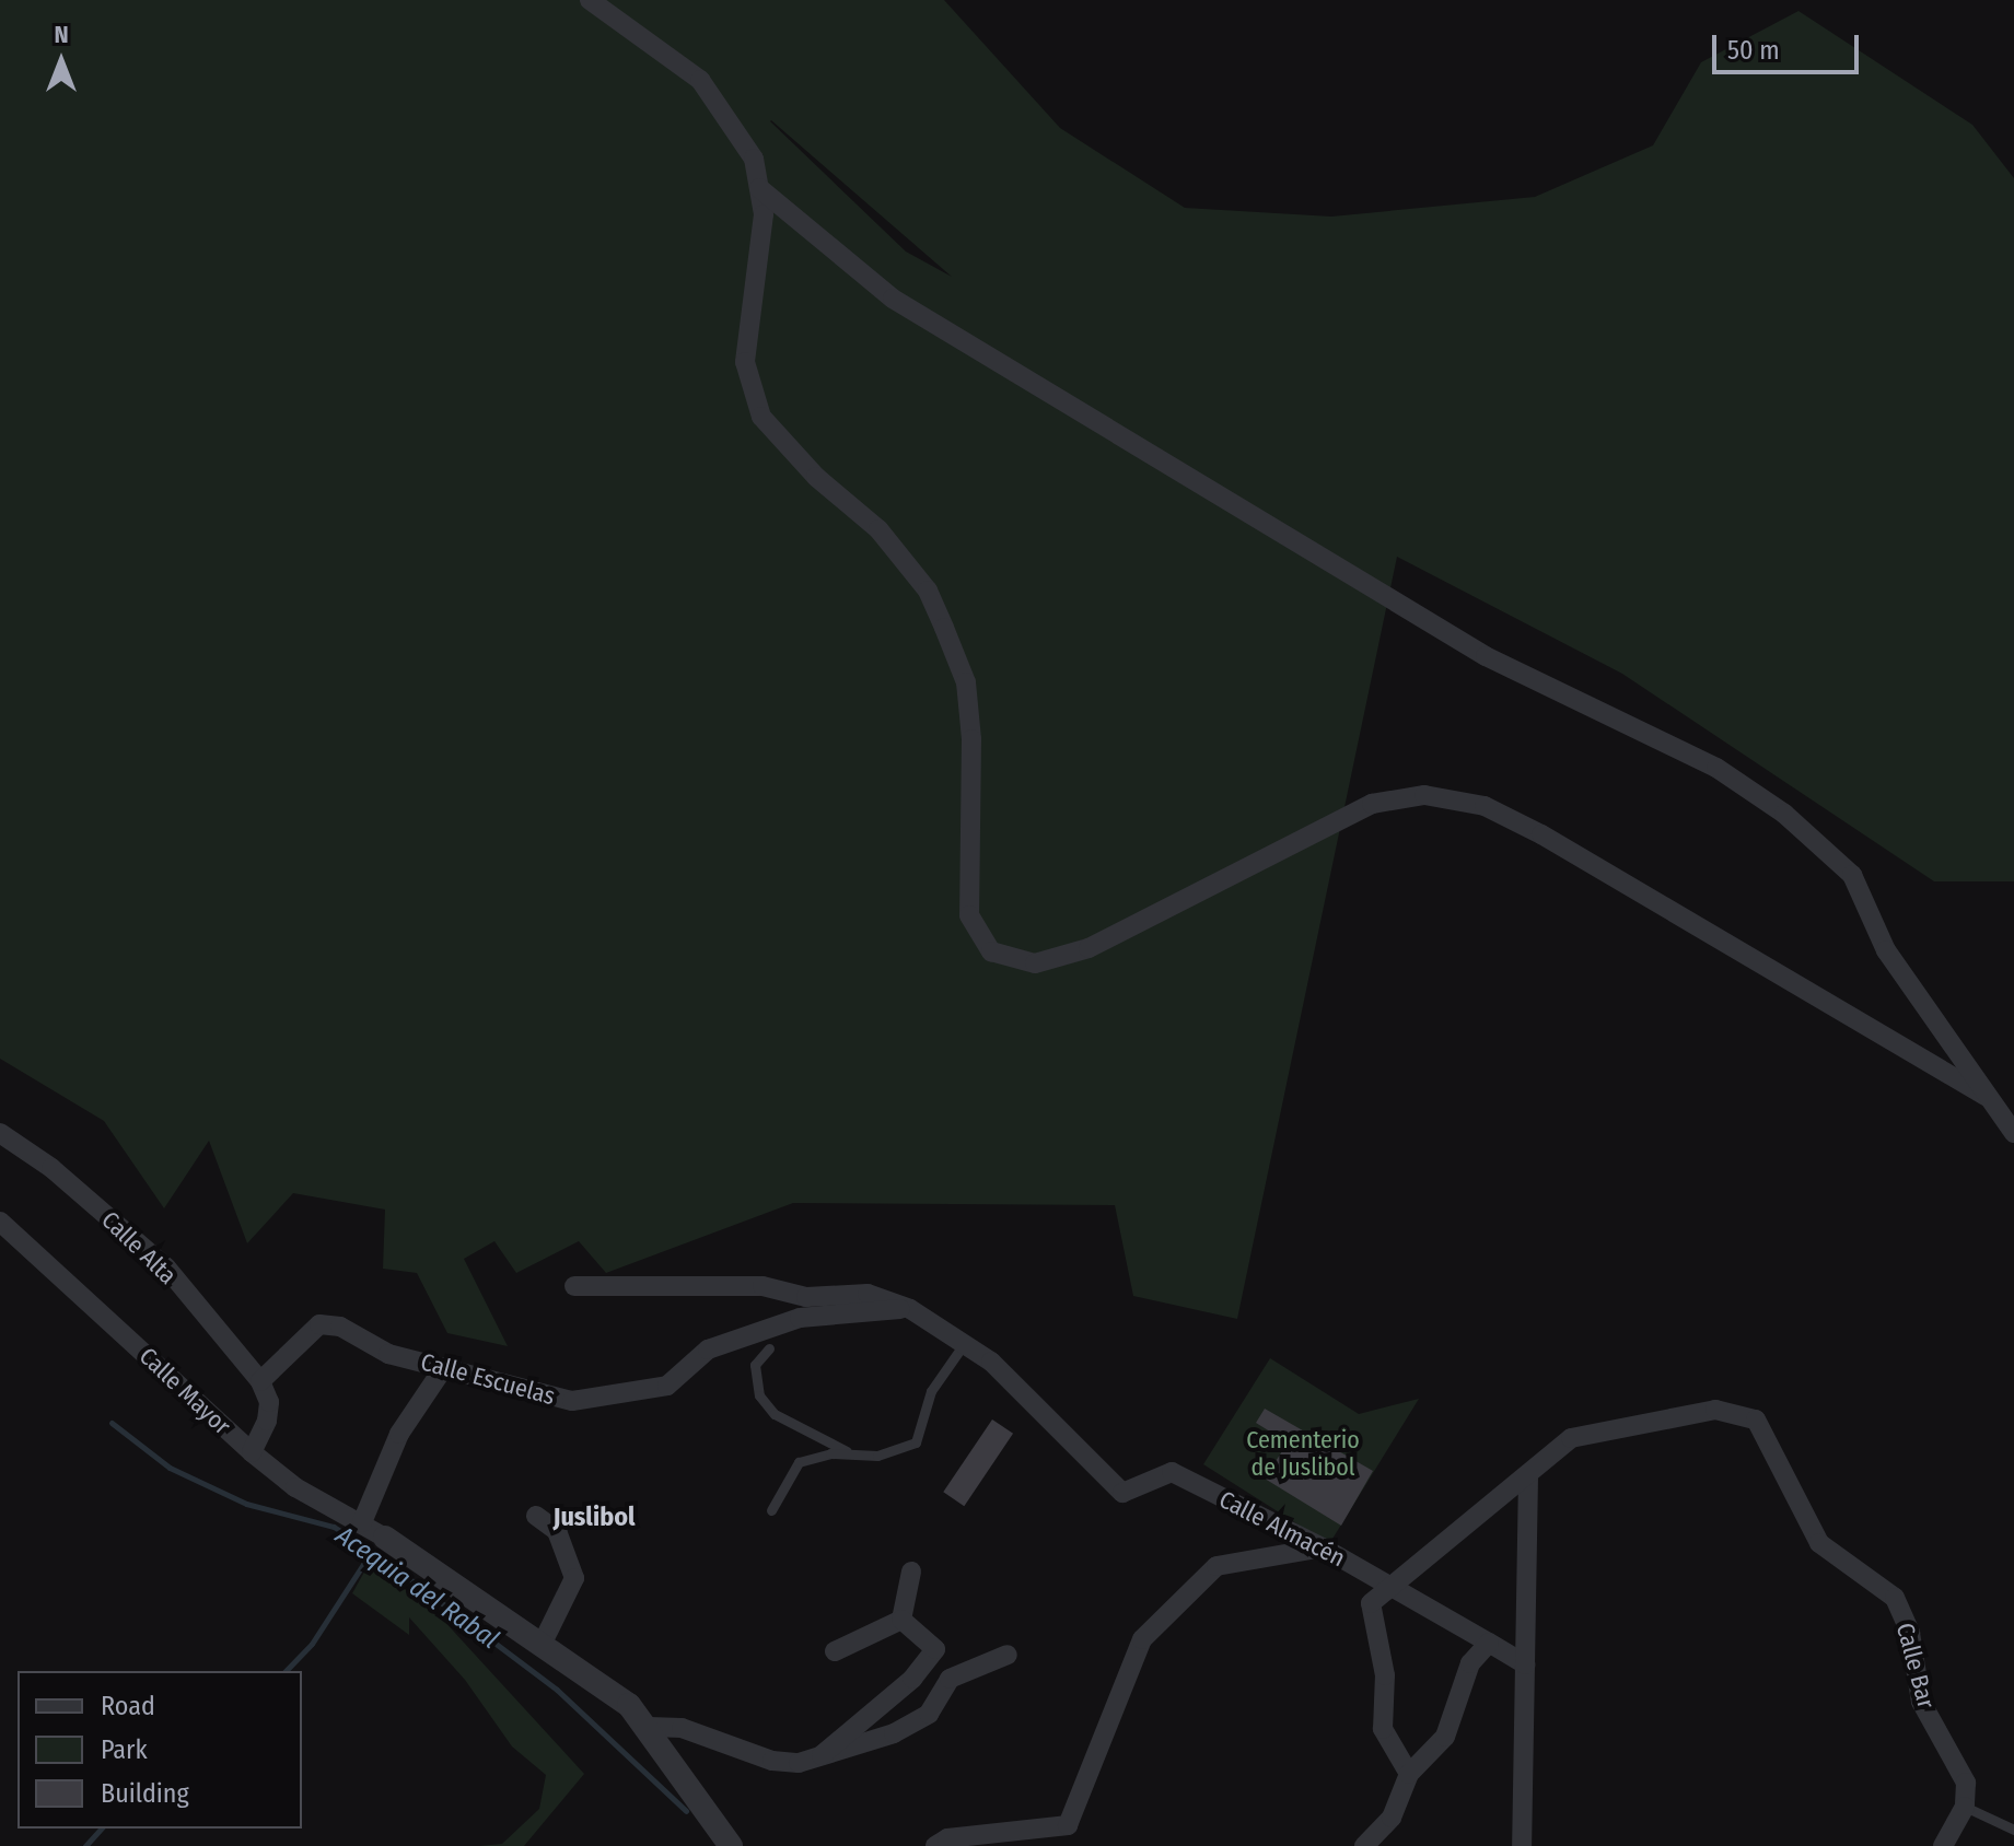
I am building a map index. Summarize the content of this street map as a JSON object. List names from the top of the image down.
{
  "streets": {
    "street": [
      "Calle Alta",
      "Calle Escuelas",
      "Calle Mayor",
      "Calle Almacén",
      "Calle Bar"
    ]
  },
  "crossings": [
    ["Calle Alta", "Calle Escuelas"],
    ["Calle Escuelas", "Calle Almacén"]
  ],
  "districts": ["Juslibol"],
  "water": ["Acequia del Rabal"],
  "parks": ["Cementerio de Juslibol"],
  "legend": ["Road", "Park", "Building"],
  "scale_bar": "50 m",
  "north": "top"
}
